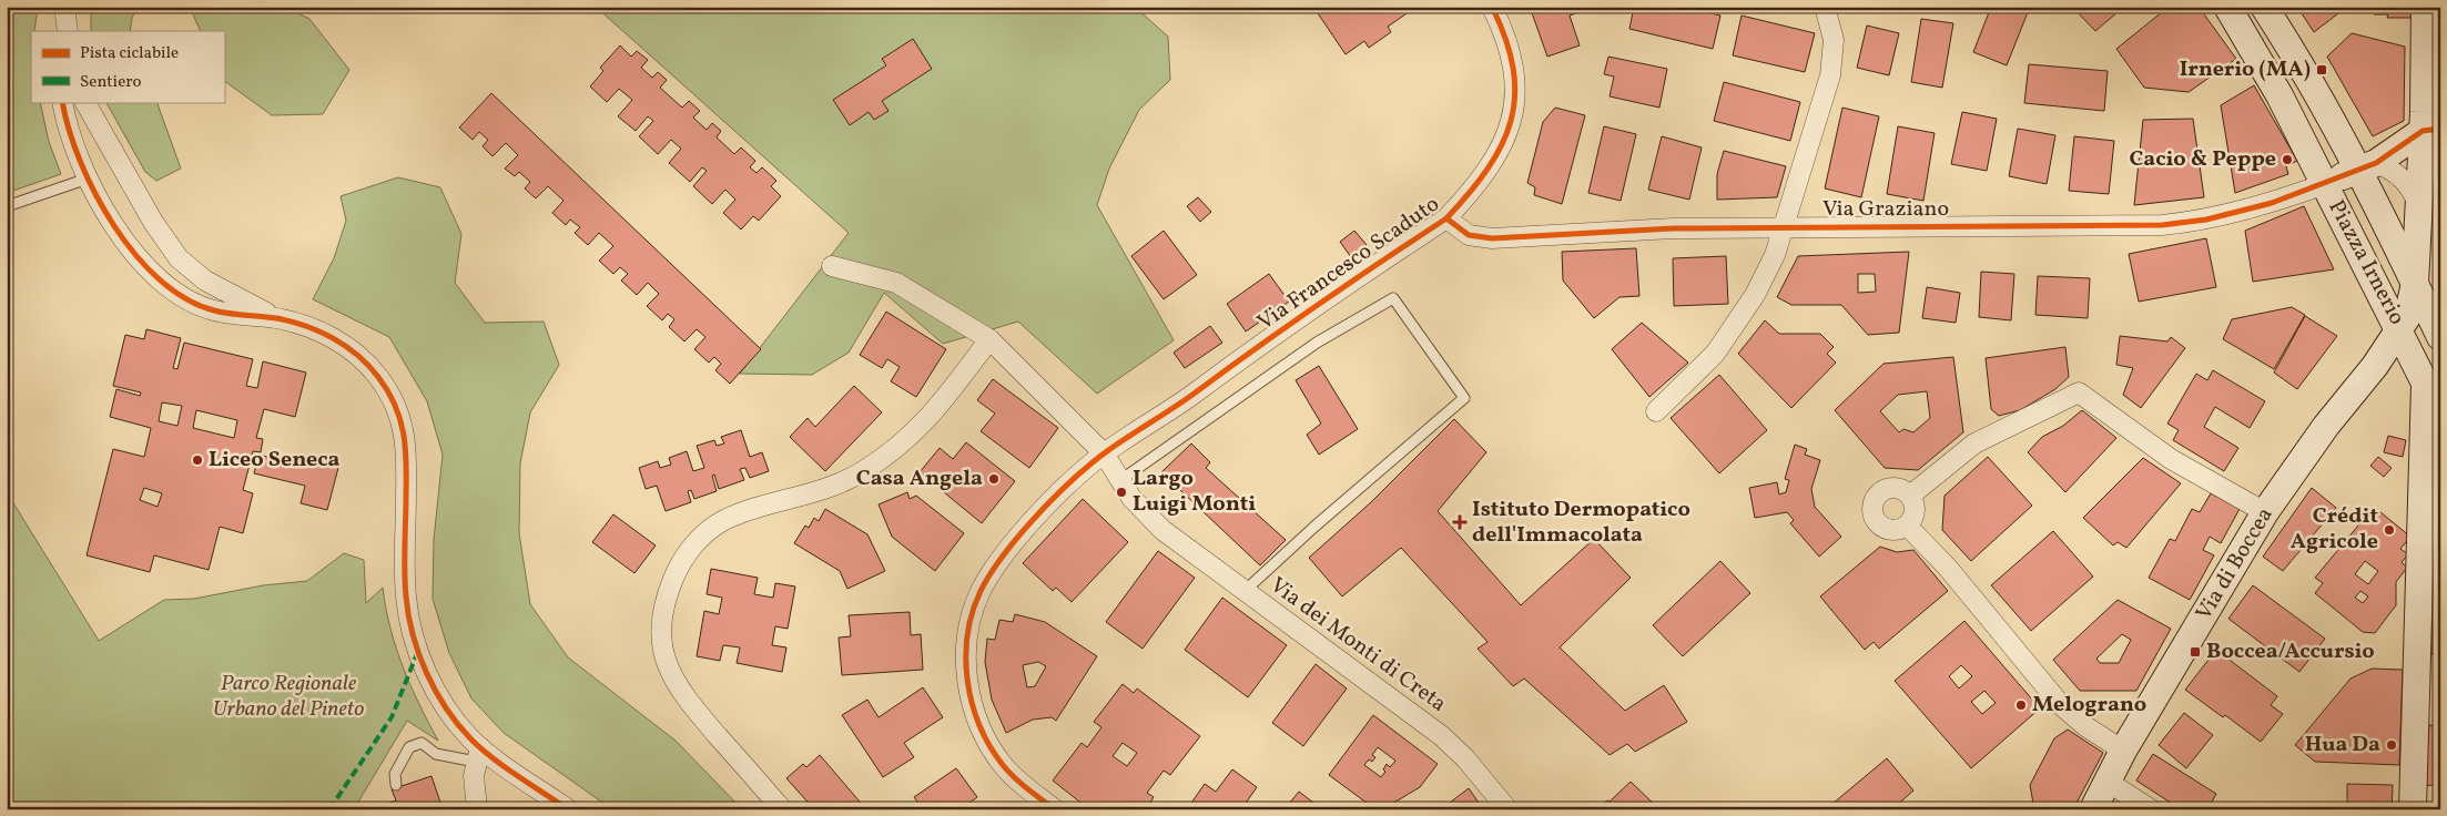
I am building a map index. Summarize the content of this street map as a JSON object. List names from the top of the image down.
{
  "streets": {
    "main road": ["Piazza Irnerio", "Via di Boccea"],
    "street": ["Via Graziano", "Via Francesco Scaduto", "Via dei Monti di Creta"]
  },
  "crossings": [
    ["Via Graziano", "Piazza Irnerio"],
    ["Via Graziano", "Via Francesco Scaduto"],
    ["Piazza Irnerio", "Via di Boccea"]
  ],
  "parks": ["Parco Regionale Urbano del Pineto"],
  "places": {
    "transit": ["Irnerio (MA)", "Boccea/Accursio"],
    "other": [
      "Cacio & Peppe",
      "Liceo Seneca",
      "Casa Angela",
      "Largo Luigi Monti",
      "Crédit Agricole",
      "Melograno",
      "Hua Da"
    ],
    "health": ["Istituto Dermopatico dell'Immacolata"]
  },
  "legend": ["Pista ciclabile", "Sentiero"]
}
